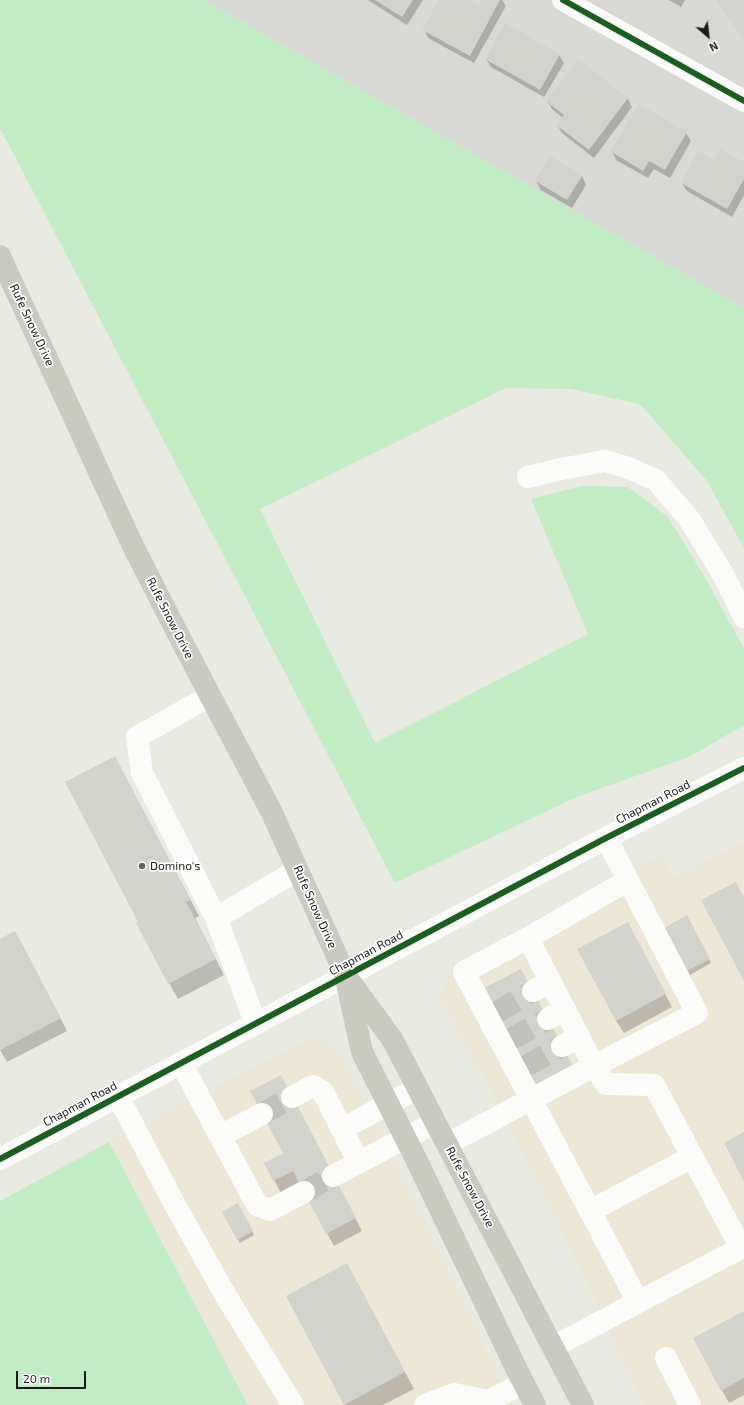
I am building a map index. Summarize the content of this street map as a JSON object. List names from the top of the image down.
{
  "streets": {
    "main road": ["Rufe Snow Drive"],
    "street": ["Chapman Road"]
  },
  "crossings": [
    ["Rufe Snow Drive", "Chapman Road"]
  ],
  "places": ["Domino's"],
  "scale_bar": "20 m",
  "north": "bottom right"
}
